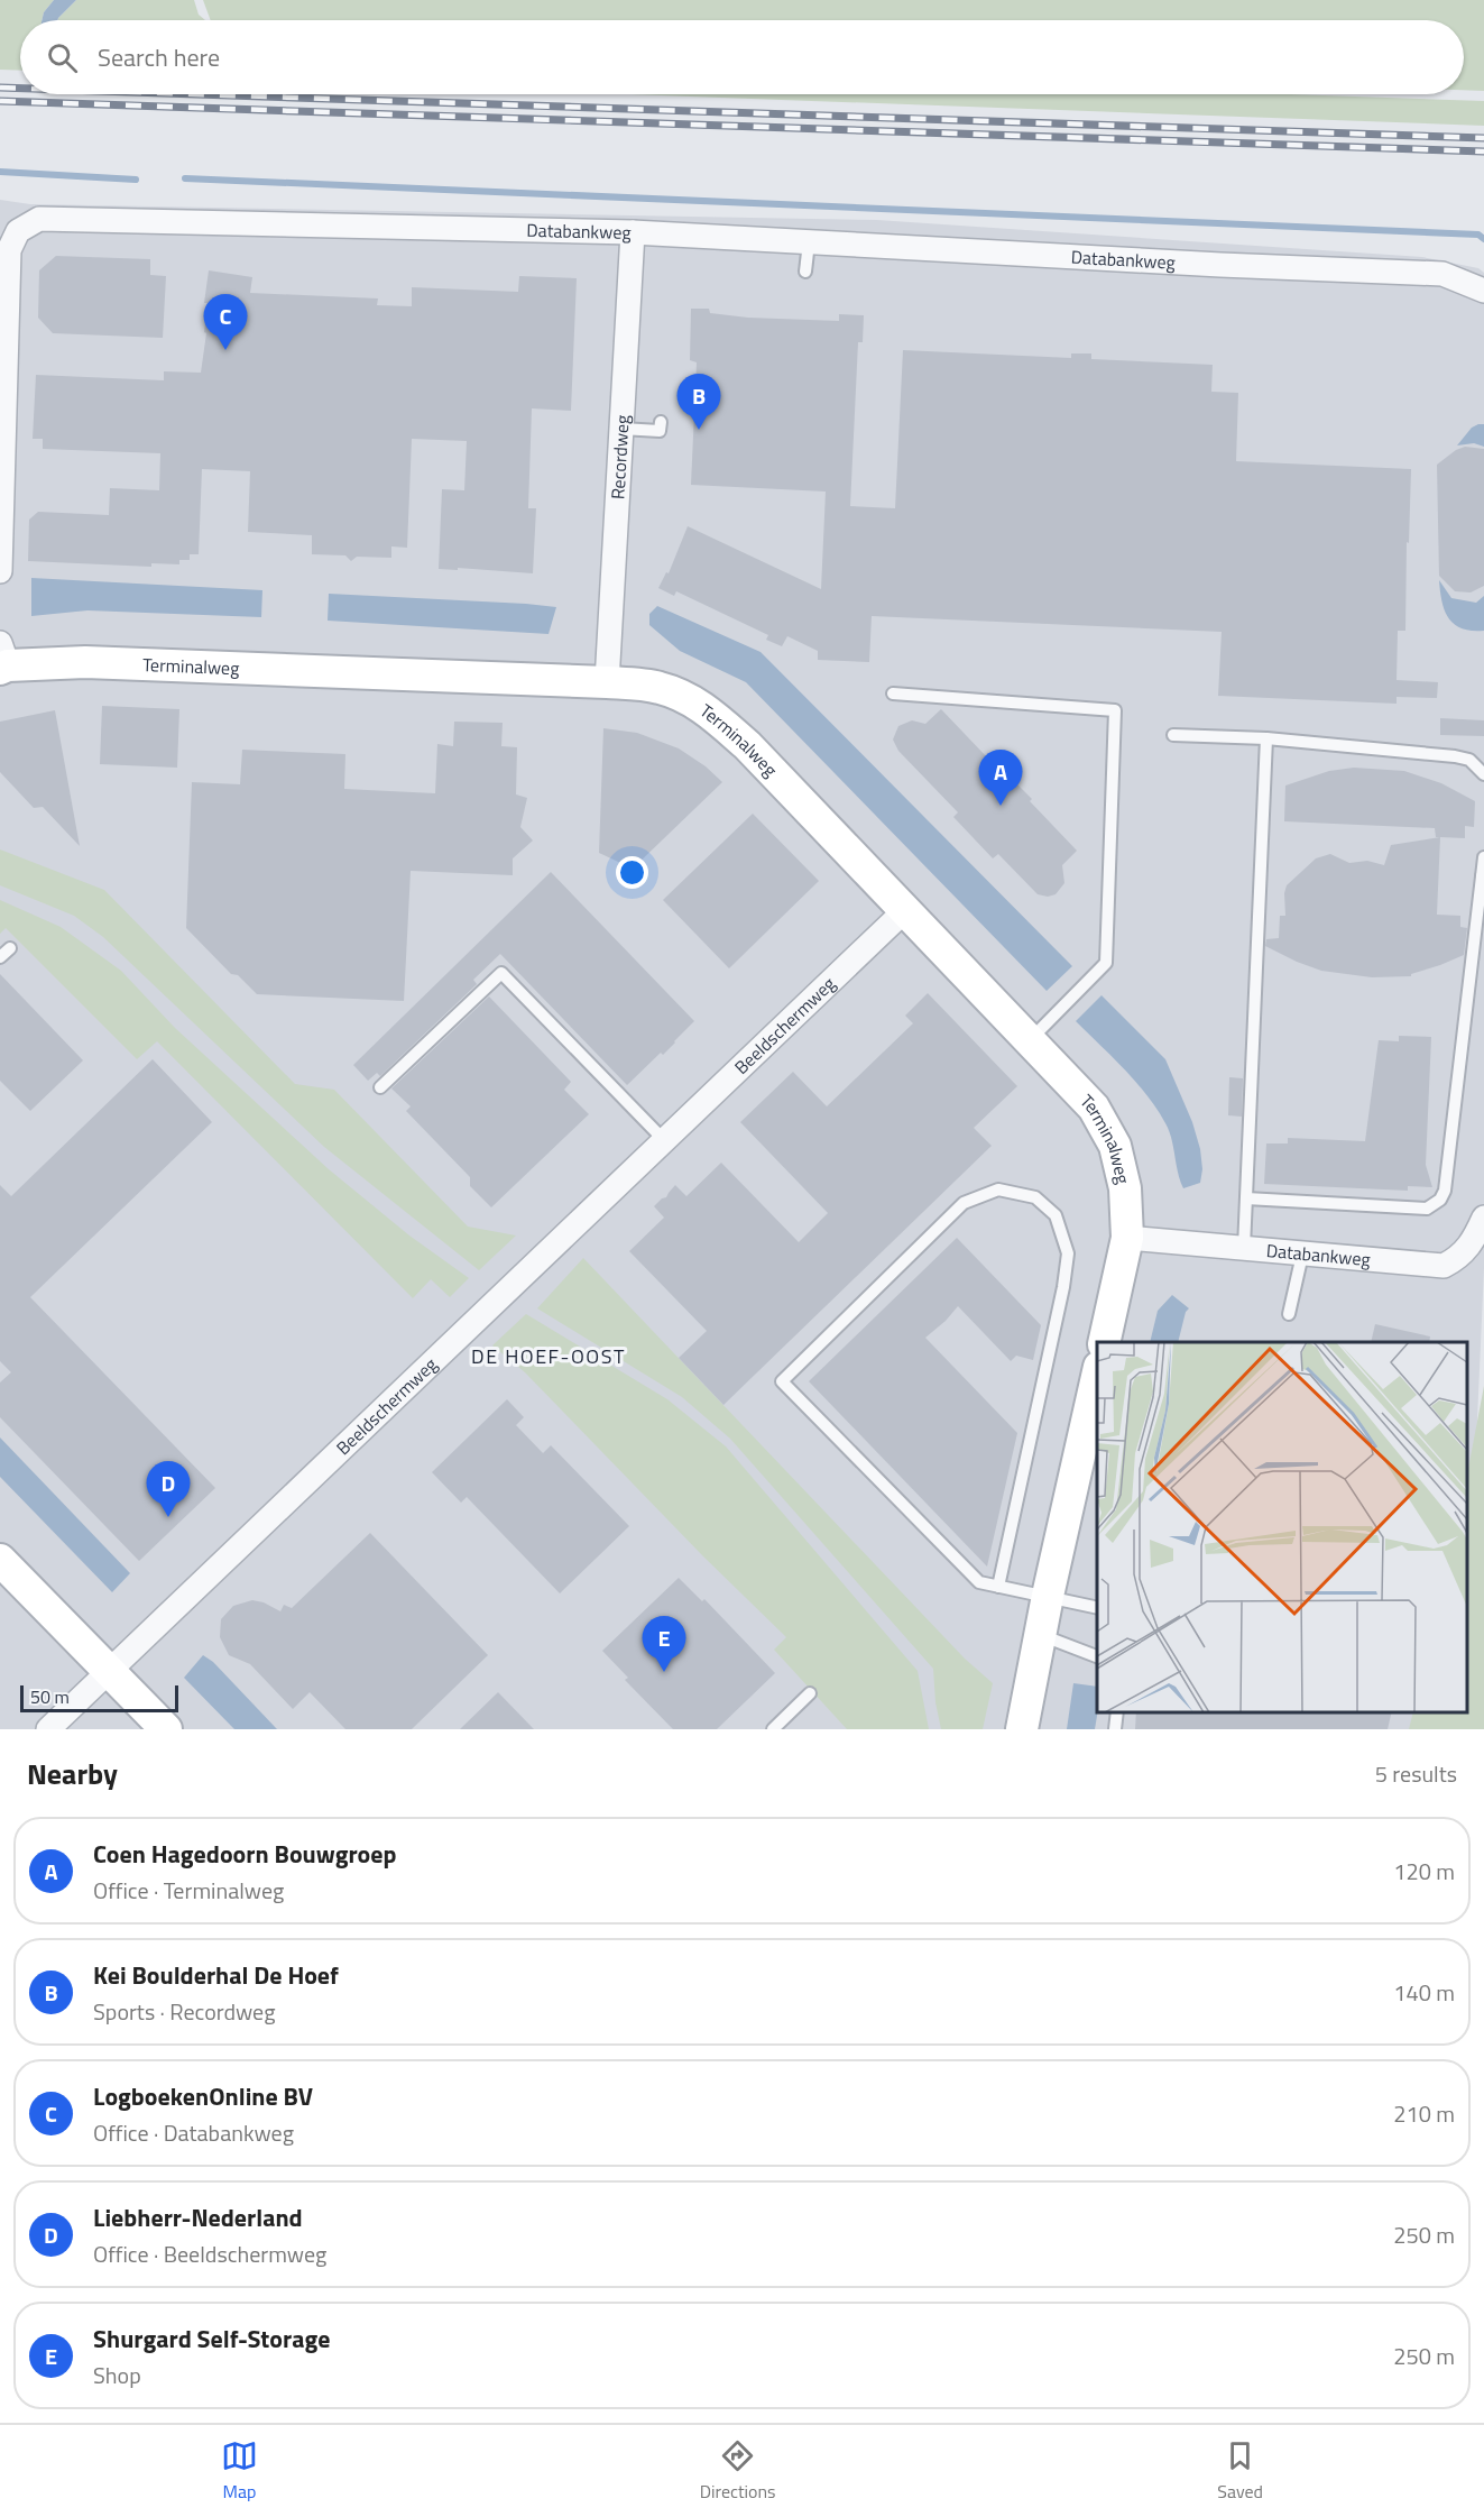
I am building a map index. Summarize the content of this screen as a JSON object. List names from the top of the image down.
{
  "streets": {
    "street": [
      "Databankweg",
      "Recordweg",
      "Terminalweg",
      "Beeldschermweg"
    ]
  },
  "crossings": [
    ["Databankweg", "Recordweg"],
    ["Databankweg", "Terminalweg"],
    ["Recordweg", "Terminalweg"],
    ["Terminalweg", "Beeldschermweg"]
  ],
  "districts": ["DE HOEF-OOST"],
  "scale_bar": "50 m",
  "page": {
    "search": "Search here",
    "pins": [
      "C",
      "B",
      "A",
      "D",
      "E"
    ],
    "scale": "50 m",
    "heading": ["Nearby", "5 results"],
    "list": [
      {
        "mark": "A",
        "name": "Coen Hagedoorn Bouwgroep",
        "note": "Office · Terminalweg",
        "value": "120 m"
      },
      {
        "mark": "B",
        "name": "Kei Boulderhal De Hoef",
        "note": "Sports · Recordweg",
        "value": "140 m"
      },
      {
        "mark": "C",
        "name": "LogboekenOnline BV",
        "note": "Office · Databankweg",
        "value": "210 m"
      },
      {
        "mark": "D",
        "name": "Liebherr-Nederland",
        "note": "Office · Beeldschermweg",
        "value": "250 m"
      },
      {
        "mark": "E",
        "name": "Shurgard Self-Storage",
        "note": "Shop",
        "value": "250 m"
      }
    ],
    "nav": ["Map", "Directions", "Saved"]
  }
}
